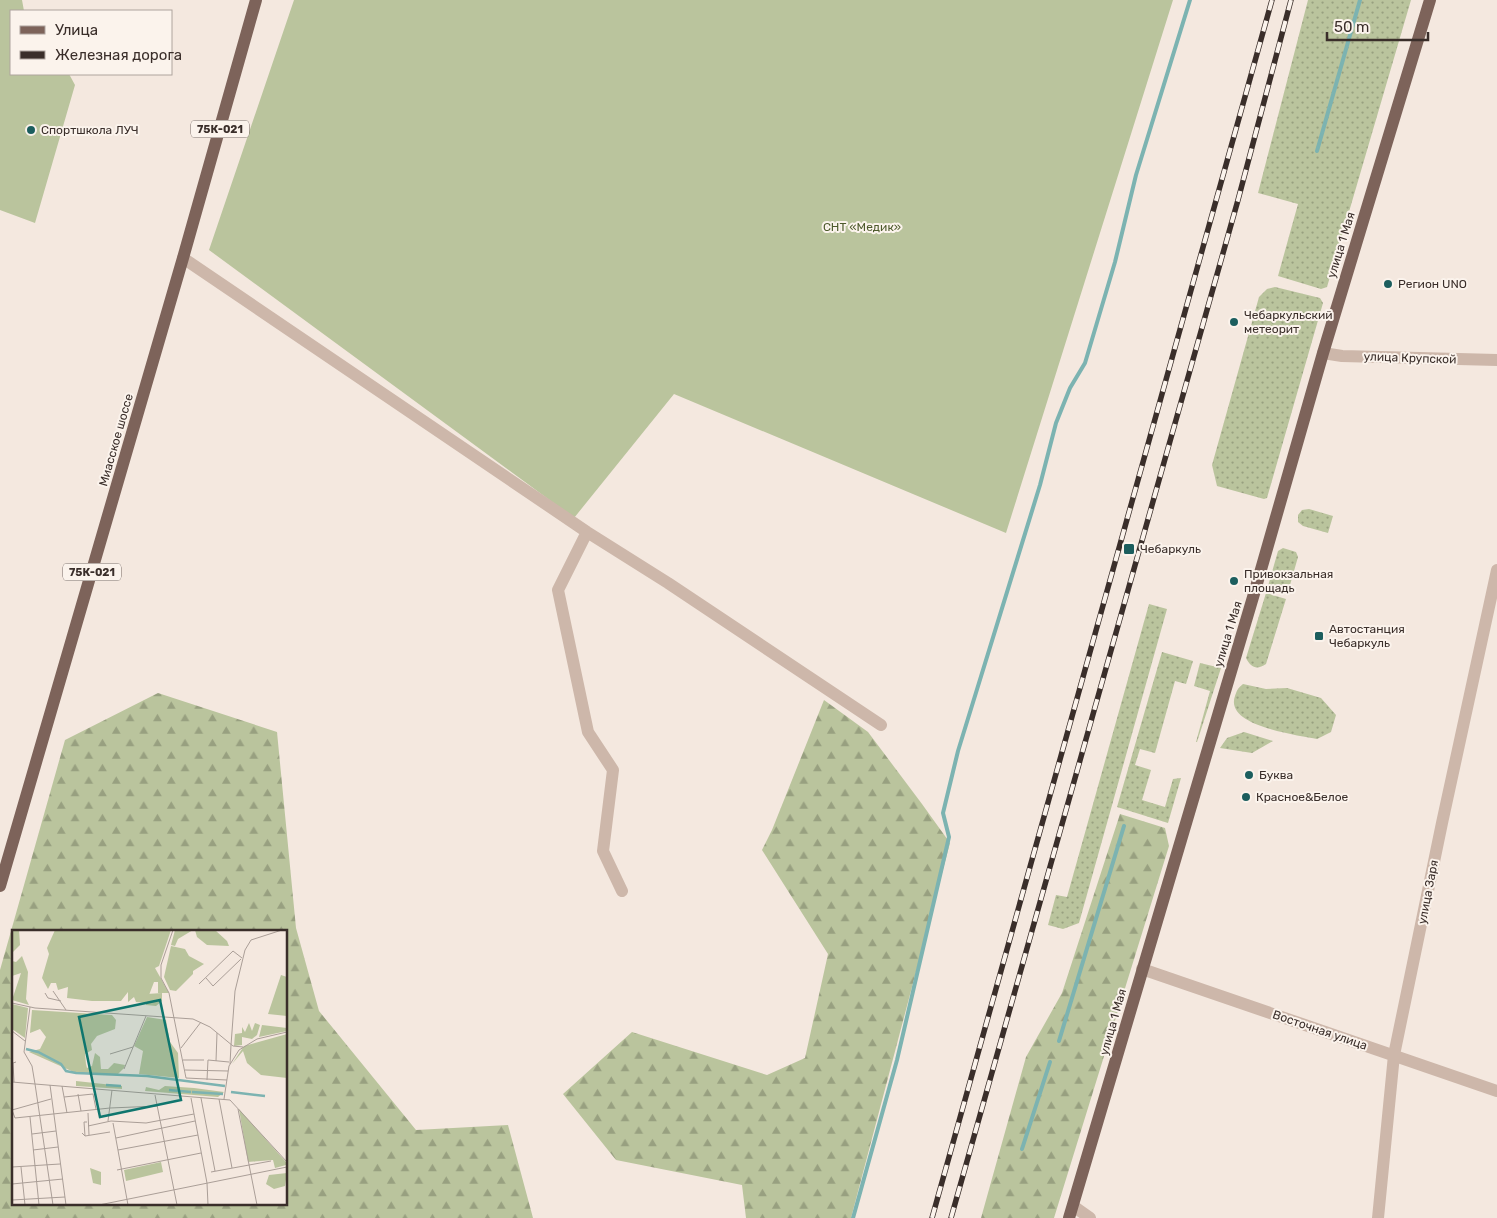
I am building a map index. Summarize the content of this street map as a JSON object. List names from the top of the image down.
{
  "streets": {
    "main road": ["75К-021", "улица 1 Мая", "Миасское шоссе"],
    "street": ["улица Крупской", "улица Заря", "Восточная улица"]
  },
  "crossings": [
    ["улица 1 Мая", "улица Крупской"],
    ["улица 1 Мая", "Восточная улица"],
    ["улица Заря", "Восточная улица"]
  ],
  "parks": ["СНТ «Медик»"],
  "places": {
    "other": [
      "Спортшкола ЛУЧ",
      "Регион UNO",
      "Чебаркульский метеорит",
      "Привокзальная площадь",
      "Буква",
      "Красное&Белое"
    ],
    "transit": ["Чебаркуль", "Автостанция Чебаркуль"]
  },
  "legend": ["Улица", "Железная дорога"],
  "scale_bar": "50 m"
}
